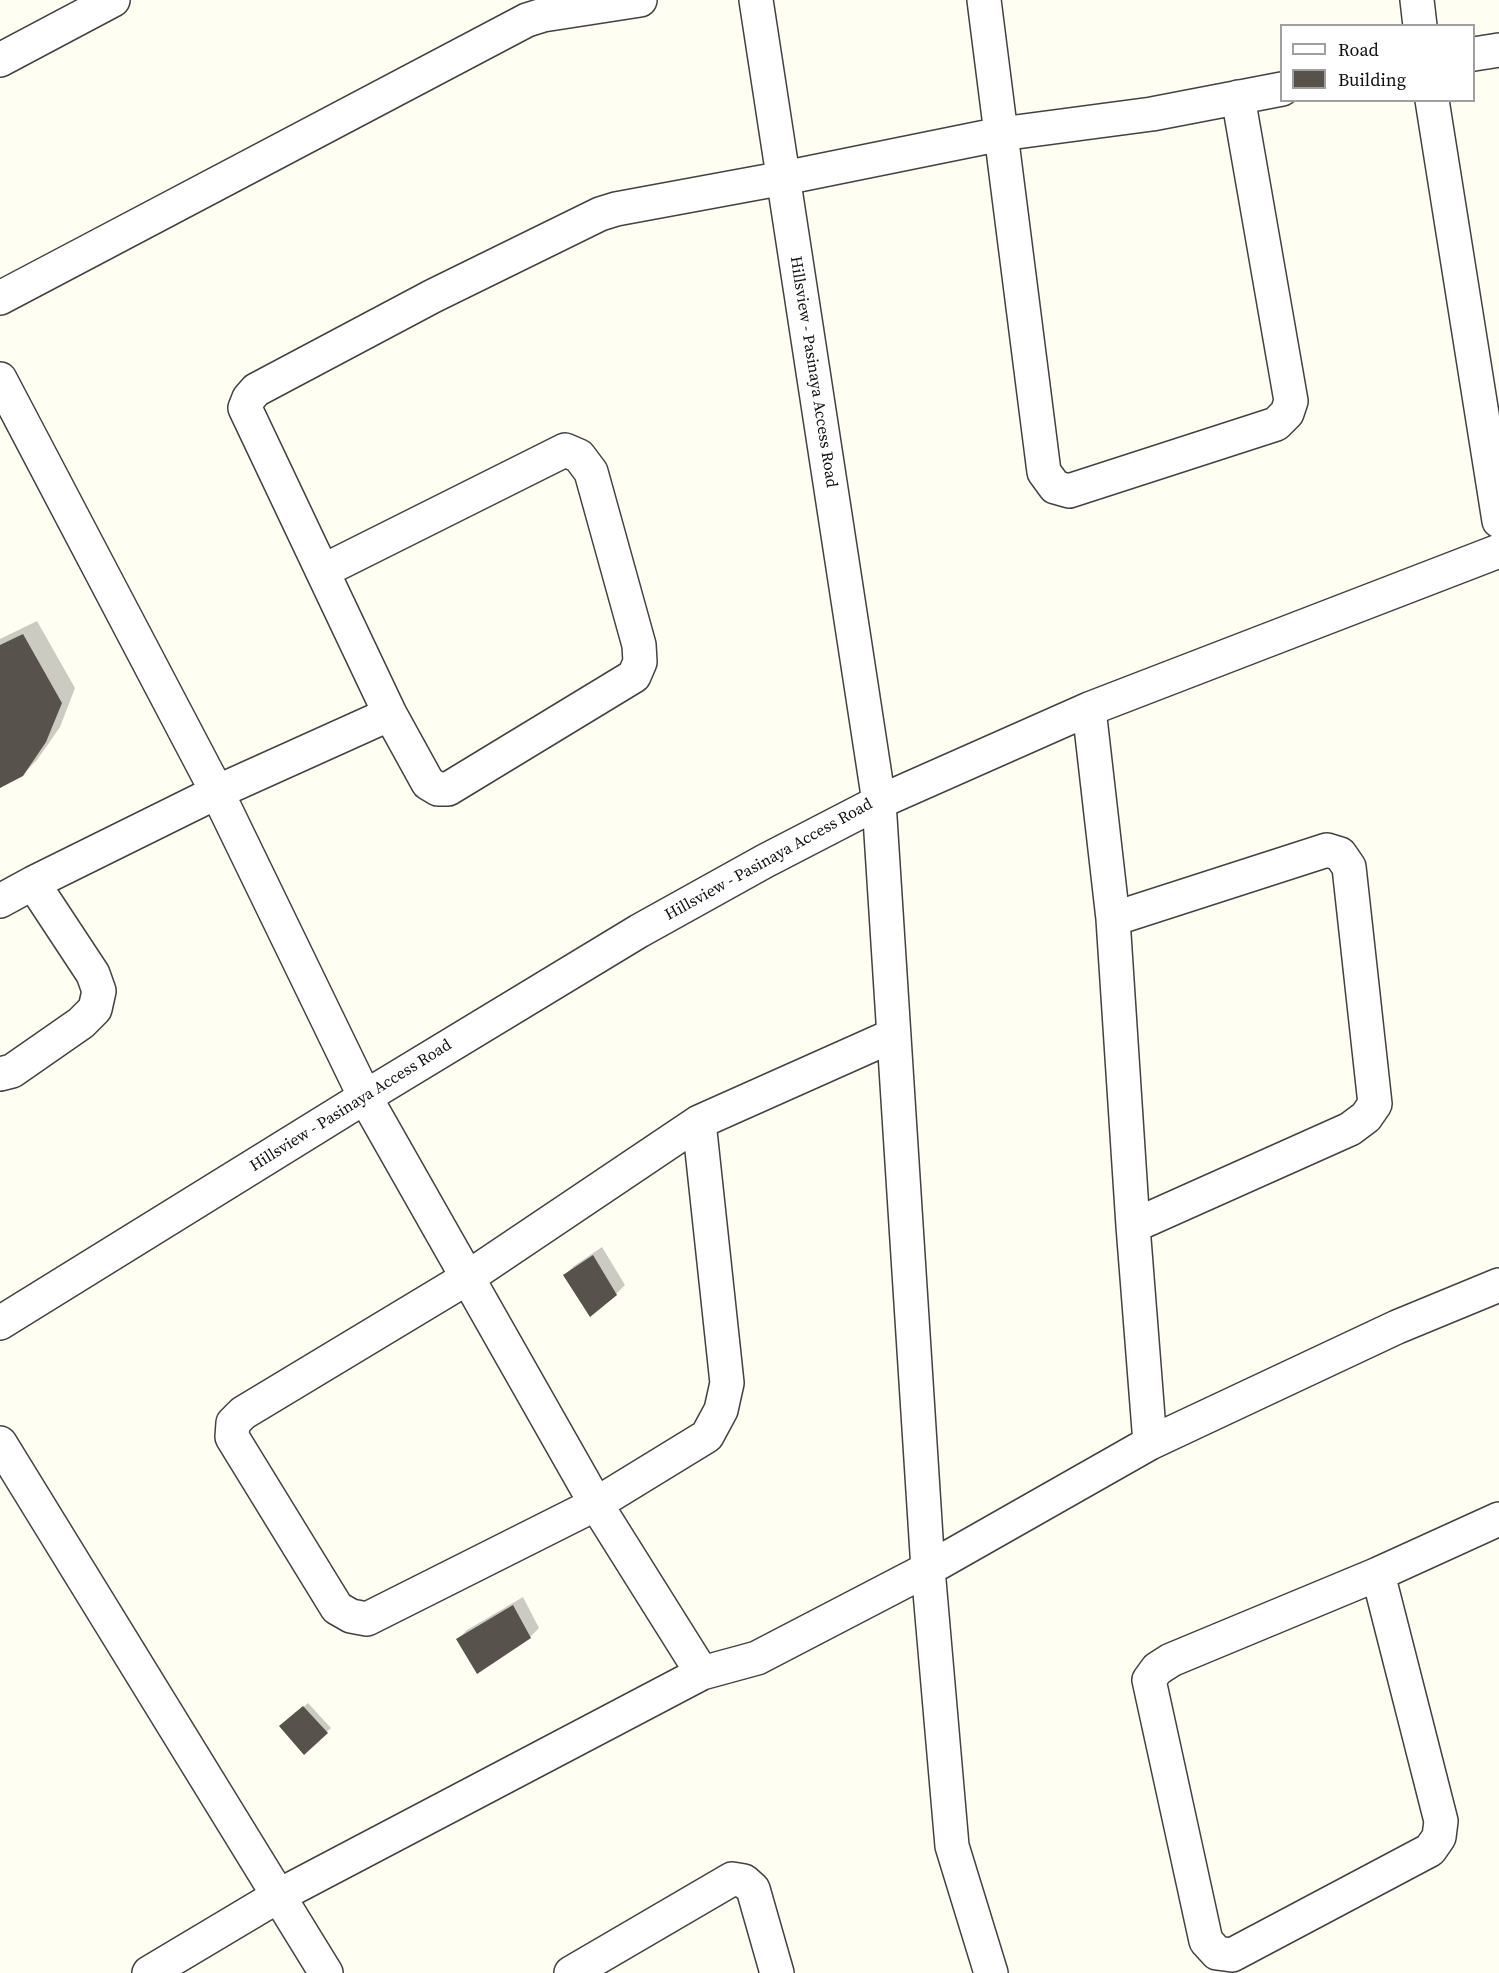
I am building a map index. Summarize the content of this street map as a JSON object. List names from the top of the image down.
{
  "streets": {
    "street": ["Hillsview - Pasinaya Access Road"]
  },
  "legend": ["Road", "Building"]
}
